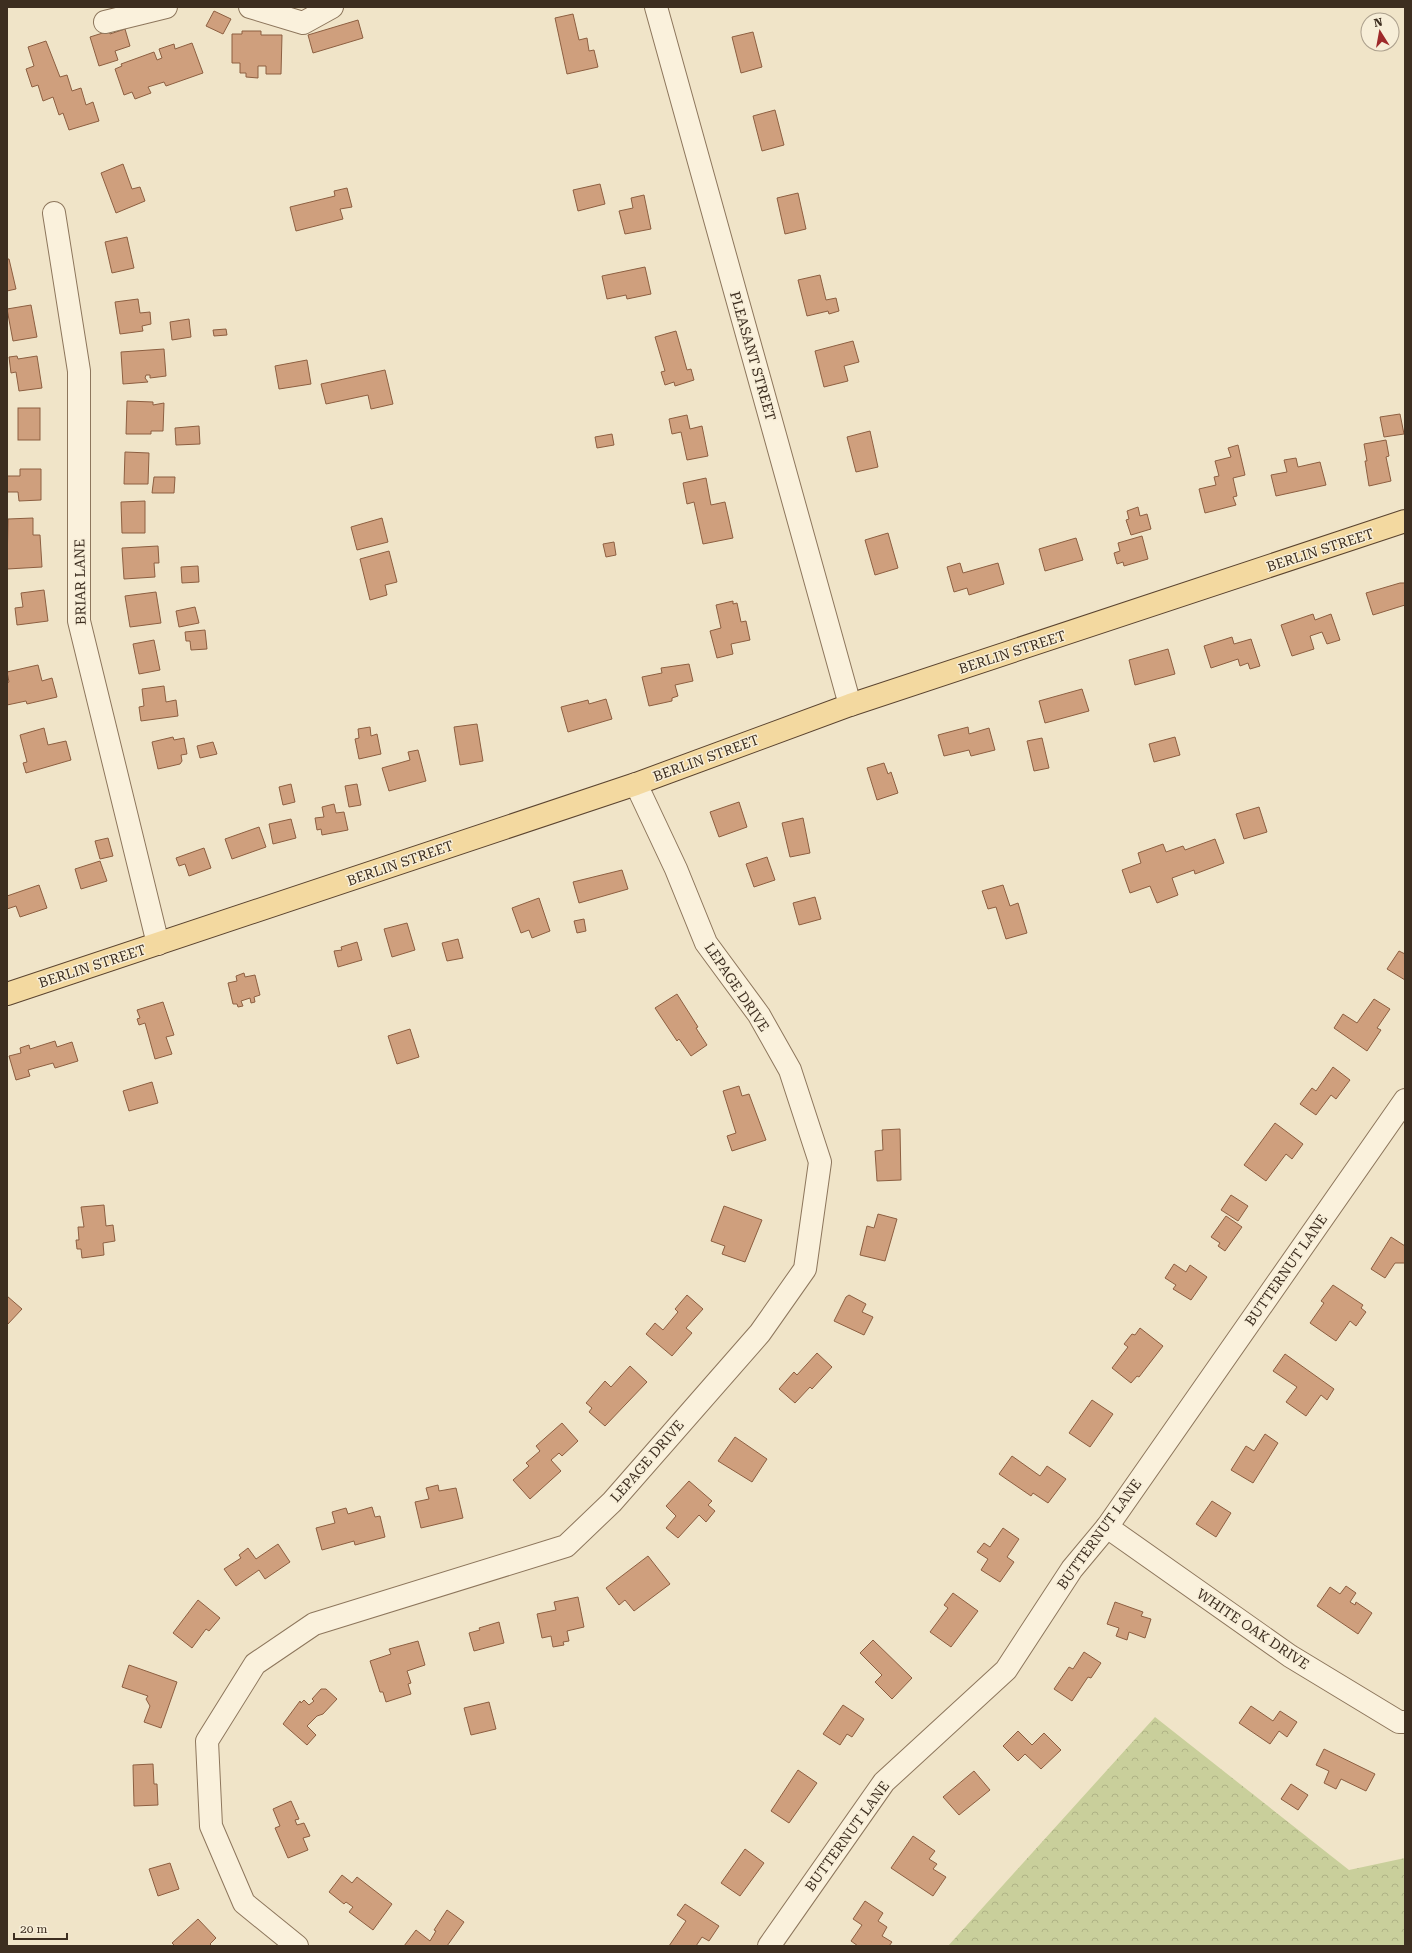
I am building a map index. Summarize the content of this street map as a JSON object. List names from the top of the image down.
{
  "streets": {
    "main road": ["BERLIN STREET"],
    "street": [
      "PLEASANT STREET",
      "BRIAR LANE",
      "LEPAGE DRIVE",
      "BUTTERNUT LANE",
      "WHITE OAK DRIVE"
    ]
  },
  "crossings": [
    ["PLEASANT STREET", "BERLIN STREET"],
    ["BERLIN STREET", "BRIAR LANE"],
    ["BERLIN STREET", "LEPAGE DRIVE"],
    ["BUTTERNUT LANE", "WHITE OAK DRIVE"]
  ],
  "scale_bar": "20 m",
  "north": "top"
}
